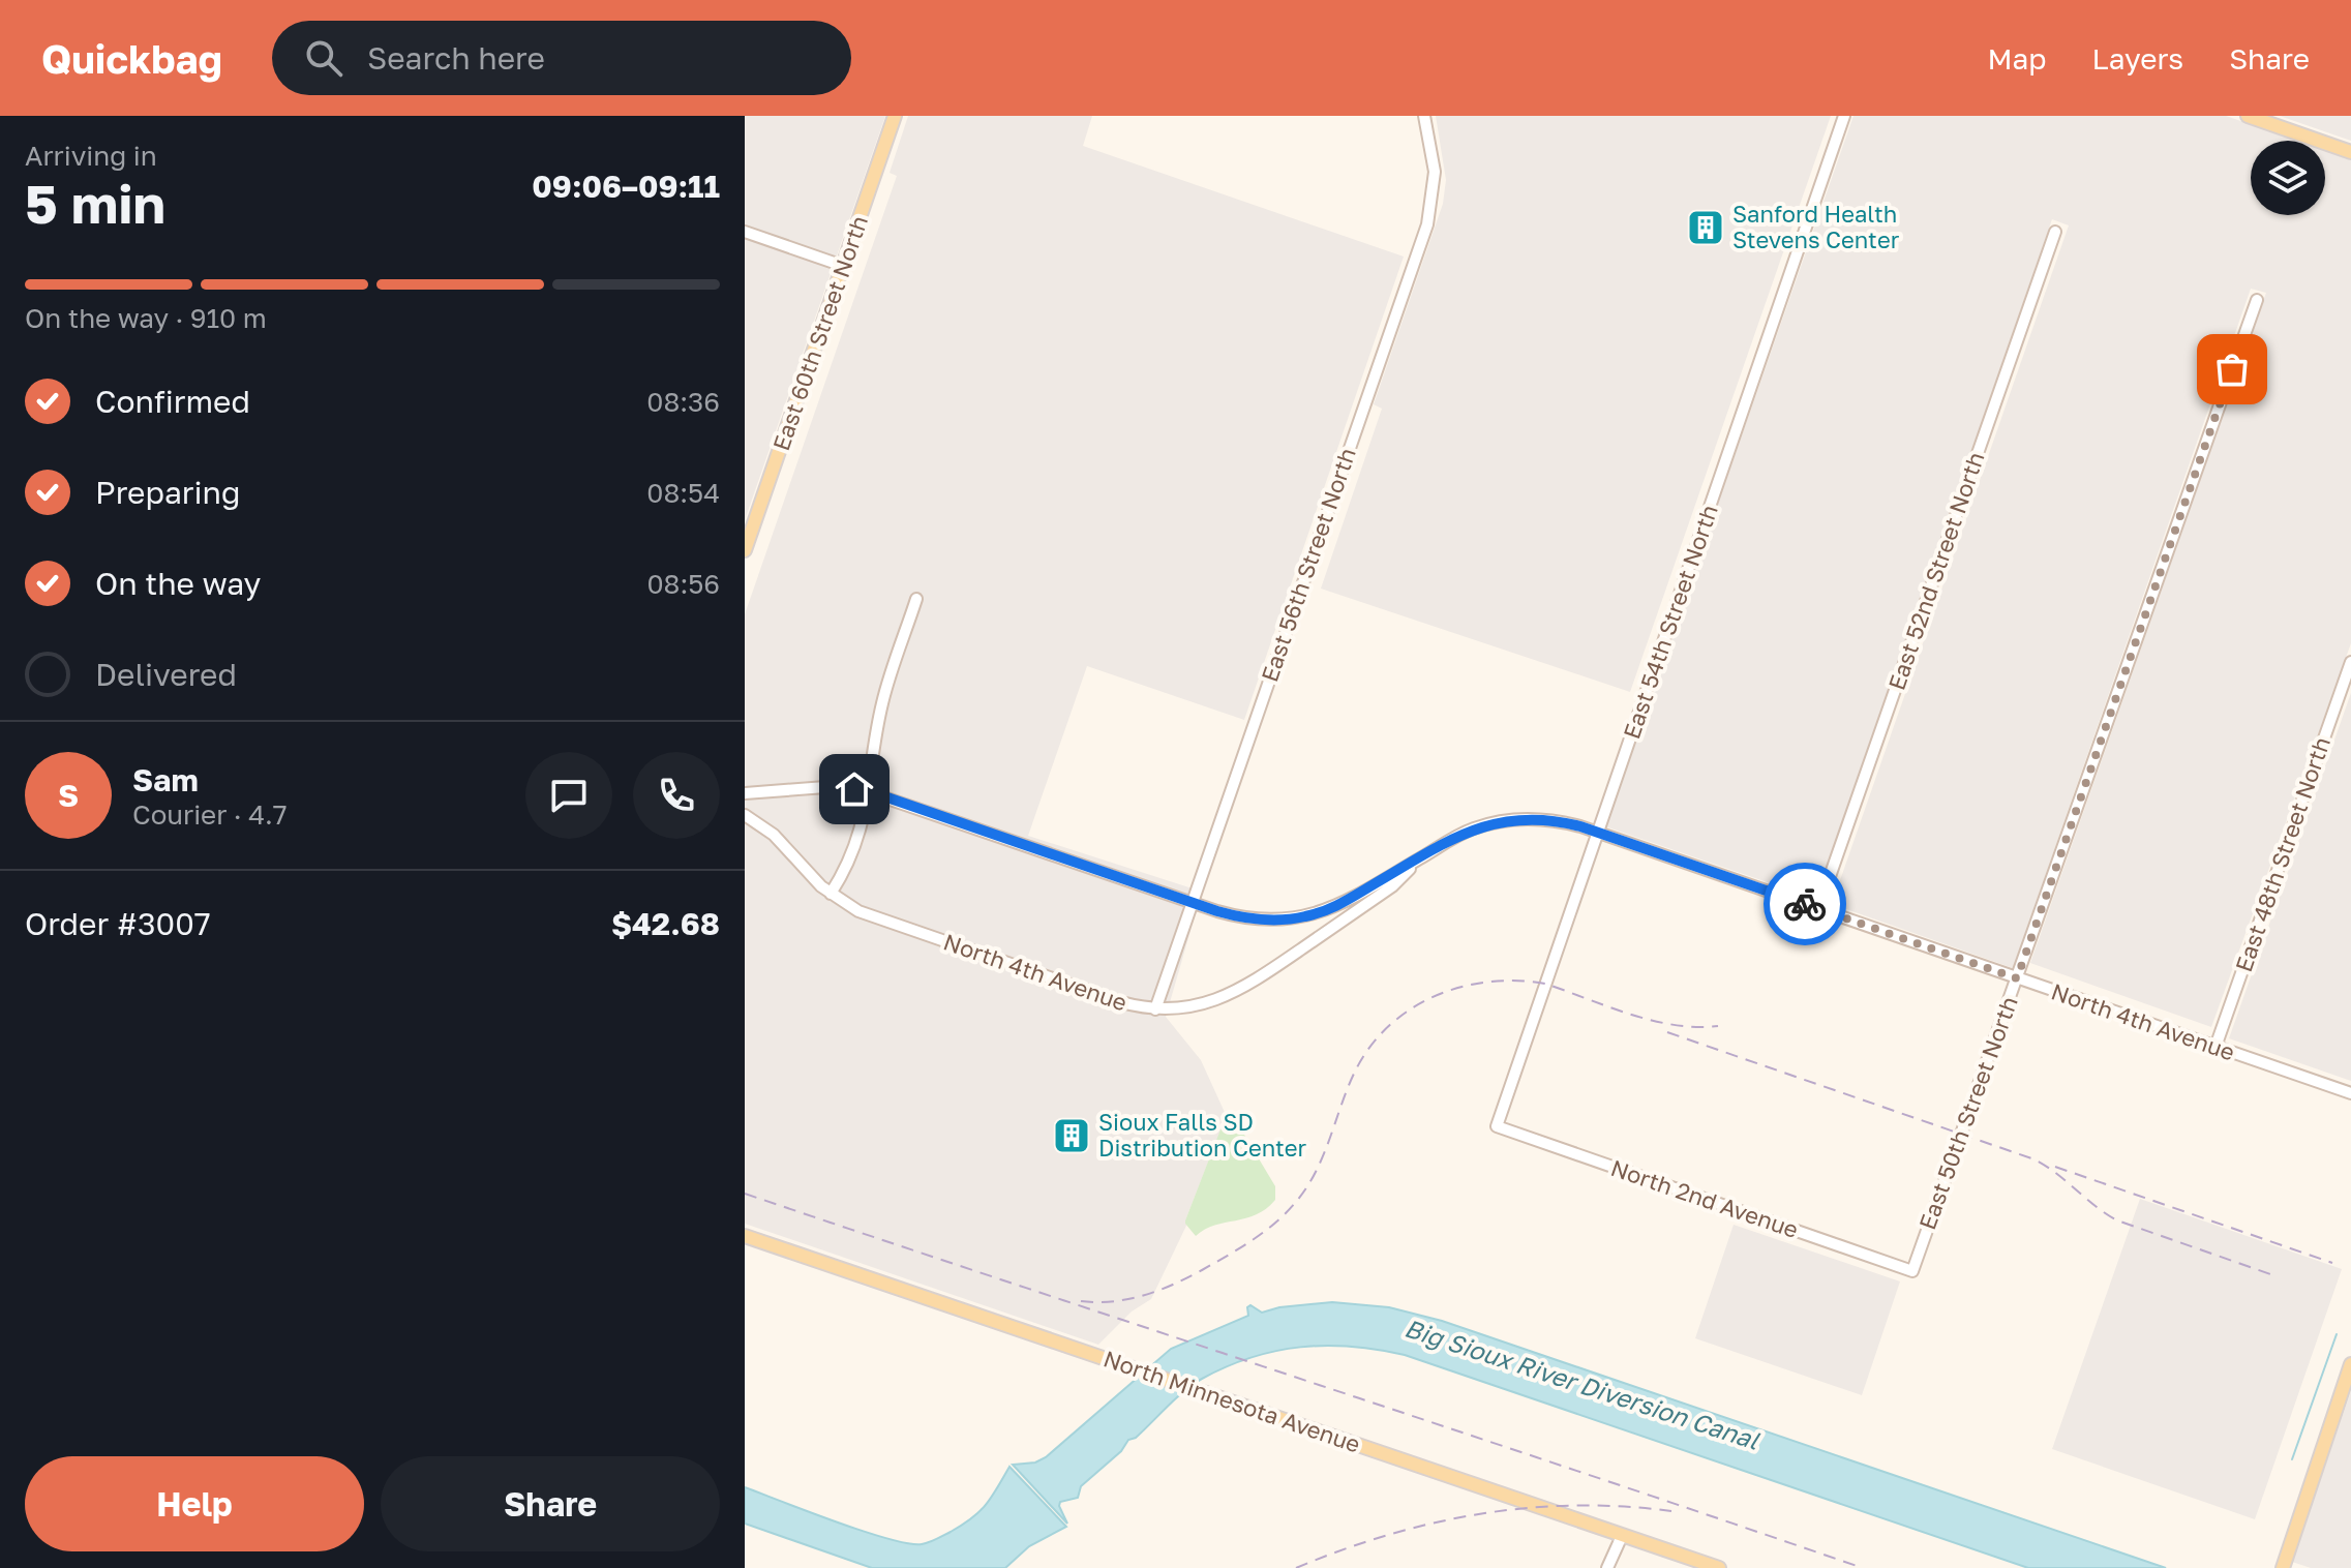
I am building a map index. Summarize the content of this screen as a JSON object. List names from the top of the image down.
{
  "streets": {
    "main road": ["East 60th Street North", "North Minnesota Avenue"],
    "street": [
      "East 56th Street North",
      "East 52nd Street North",
      "East 54th Street North",
      "East 48th Street North",
      "North 4th Avenue",
      "East 50th Street North",
      "North 2nd Avenue"
    ]
  },
  "crossings": [
    ["East 56th Street North", "North 4th Avenue"],
    ["East 52nd Street North", "North 4th Avenue"],
    ["East 54th Street North", "North 4th Avenue"],
    ["East 54th Street North", "North 2nd Avenue"],
    ["East 48th Street North", "North 4th Avenue"],
    ["North 4th Avenue", "East 50th Street North"],
    ["East 50th Street North", "North 2nd Avenue"]
  ],
  "water": ["Big Sioux River Diversion Canal"],
  "places": {
    "building": ["Sanford Health Stevens Center", "Sioux Falls SD Distribution Center"]
  },
  "page": {
    "header": "Quickbag",
    "search": "Search here",
    "nav": ["Map", "Layers", "Share"],
    "heading": ["5 min", "Arriving in", "09:06–09:11"],
    "panel": [
      "Sam",
      "Courier · 4.7",
      "Order #3007",
      "$42.68"
    ],
    "bar": "On the way · 910 m",
    "list": [
      ["Confirmed", "08:36"],
      ["Preparing", "08:54"],
      ["On the way", "08:56"],
      "Delivered"
    ],
    "round": "S",
    "buttons": ["Help", "Share"]
  }
}
